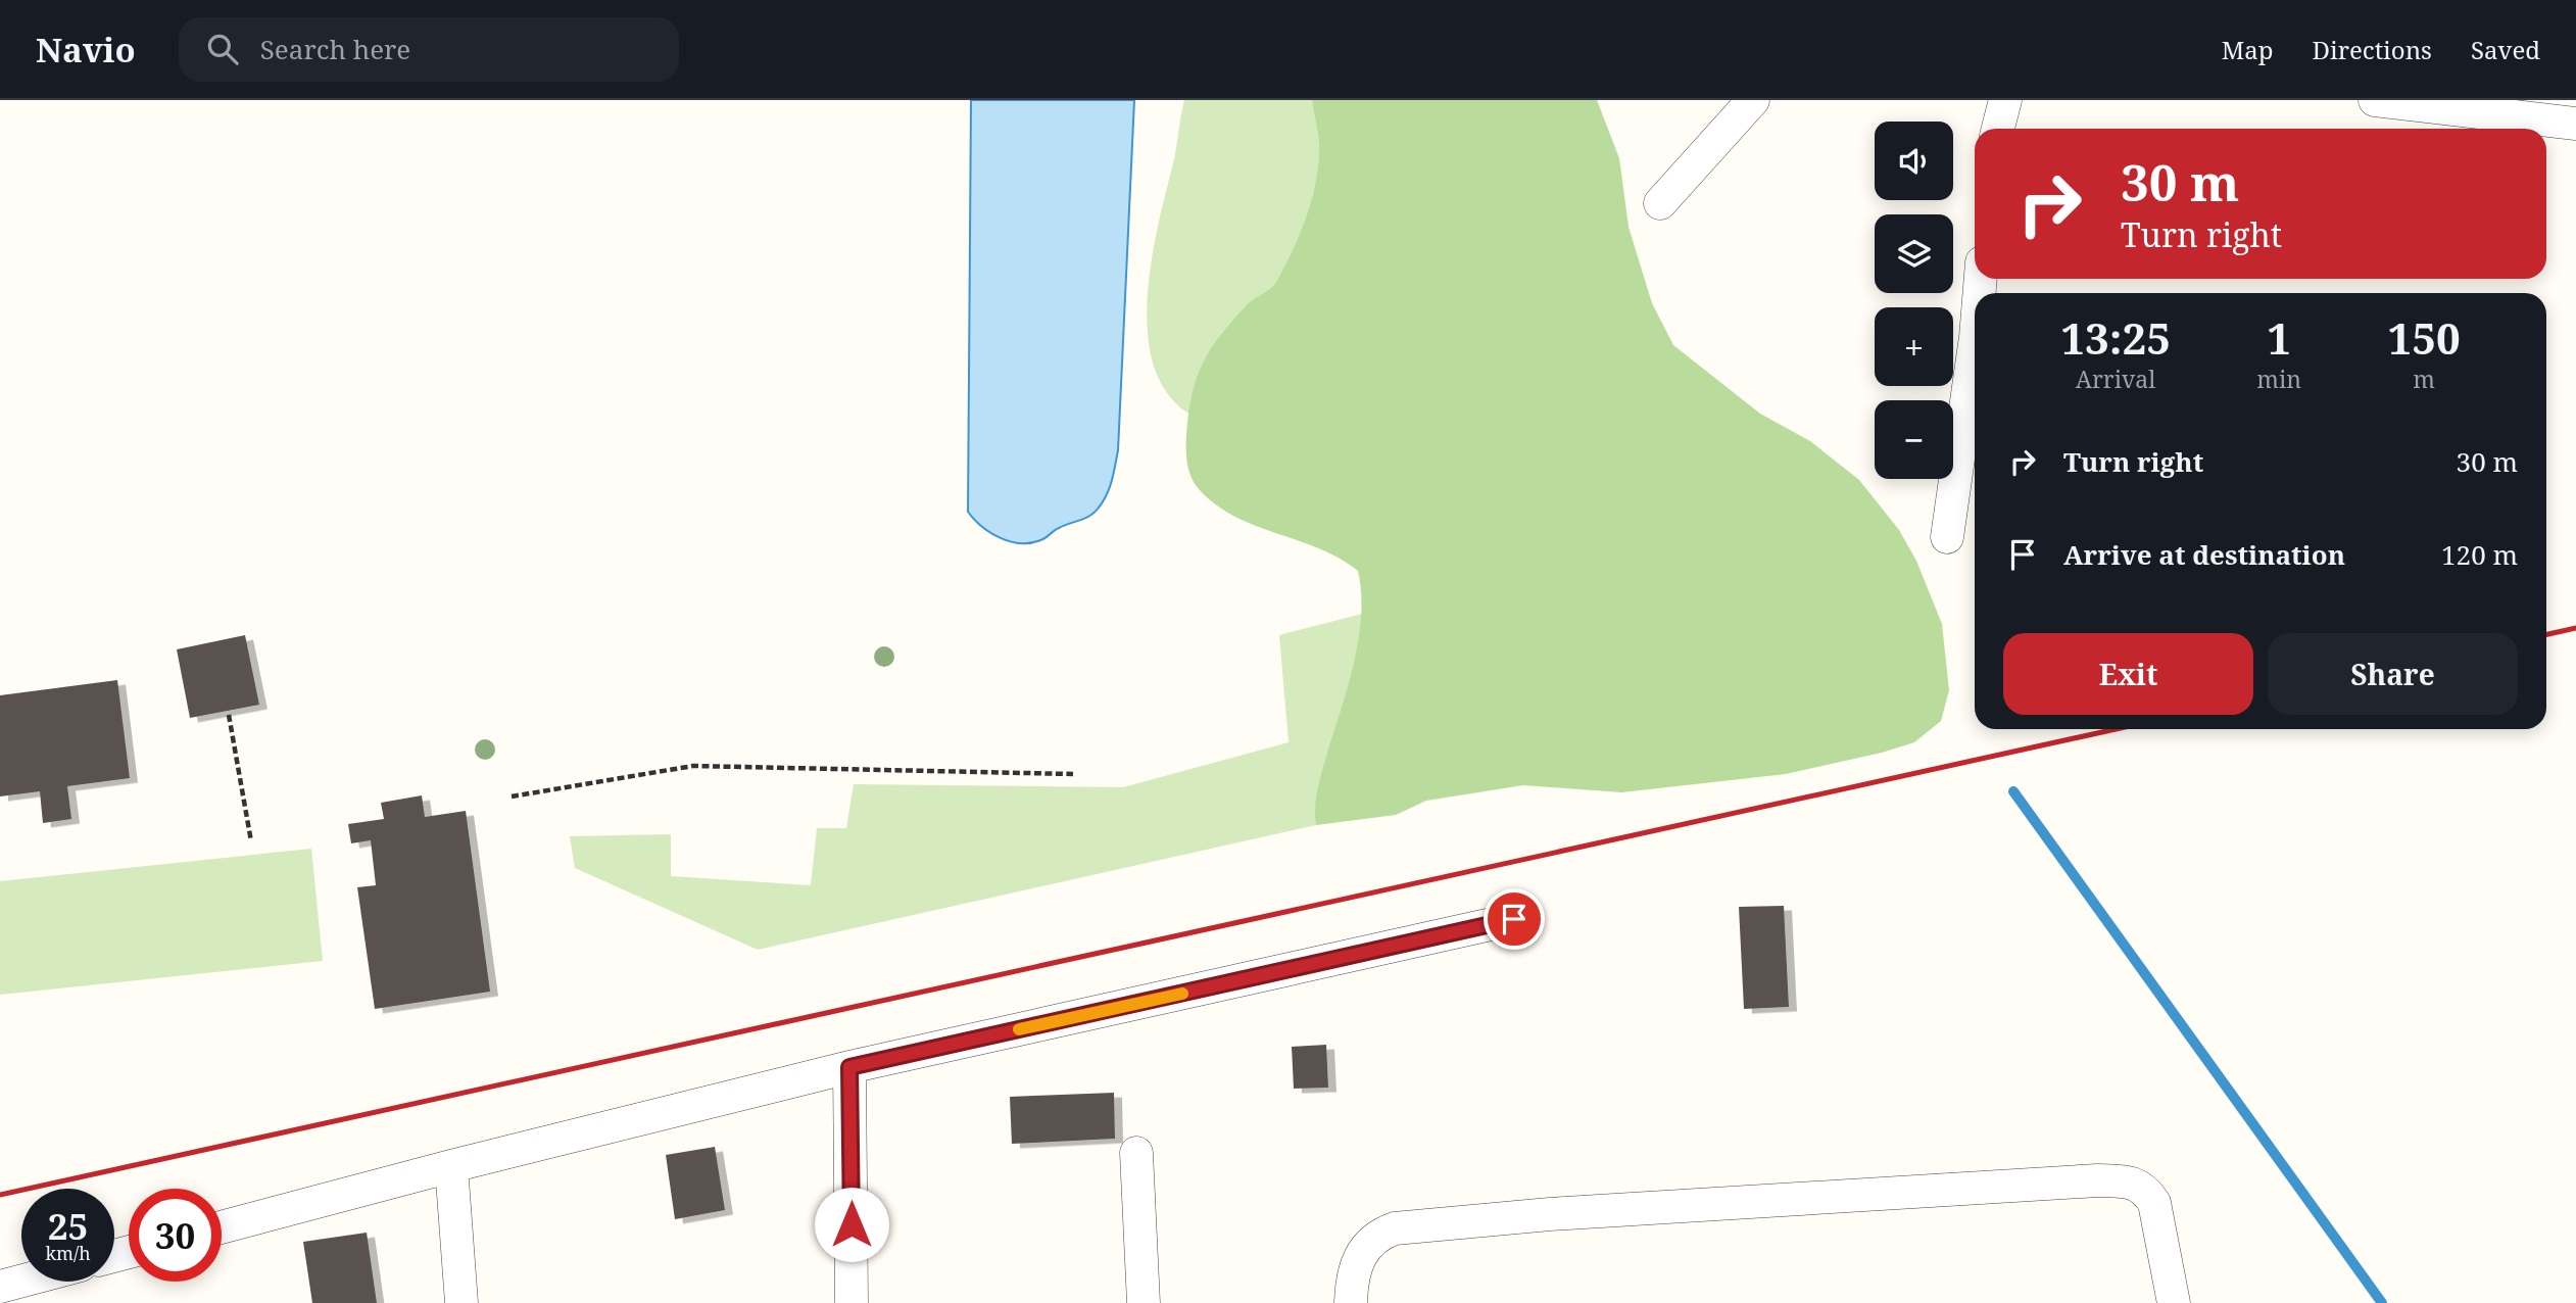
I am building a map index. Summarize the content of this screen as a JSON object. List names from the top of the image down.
{
  "page": {
    "header": "Navio",
    "search": "Search here",
    "nav": ["Map", "Directions", "Saved"],
    "map_buttons": ["+", "−"],
    "turn": ["30 m", "Turn right"],
    "eta": [
      "13:25",
      "Arrival",
      "1",
      "min",
      "150",
      "m"
    ],
    "list": [
      {
        "name": "Turn right",
        "value": "30 m"
      },
      {
        "name": "Arrive at destination",
        "value": "120 m"
      }
    ],
    "buttons": ["Exit", "Share"],
    "speed": "25 km/h",
    "limit": "30"
  }
}
